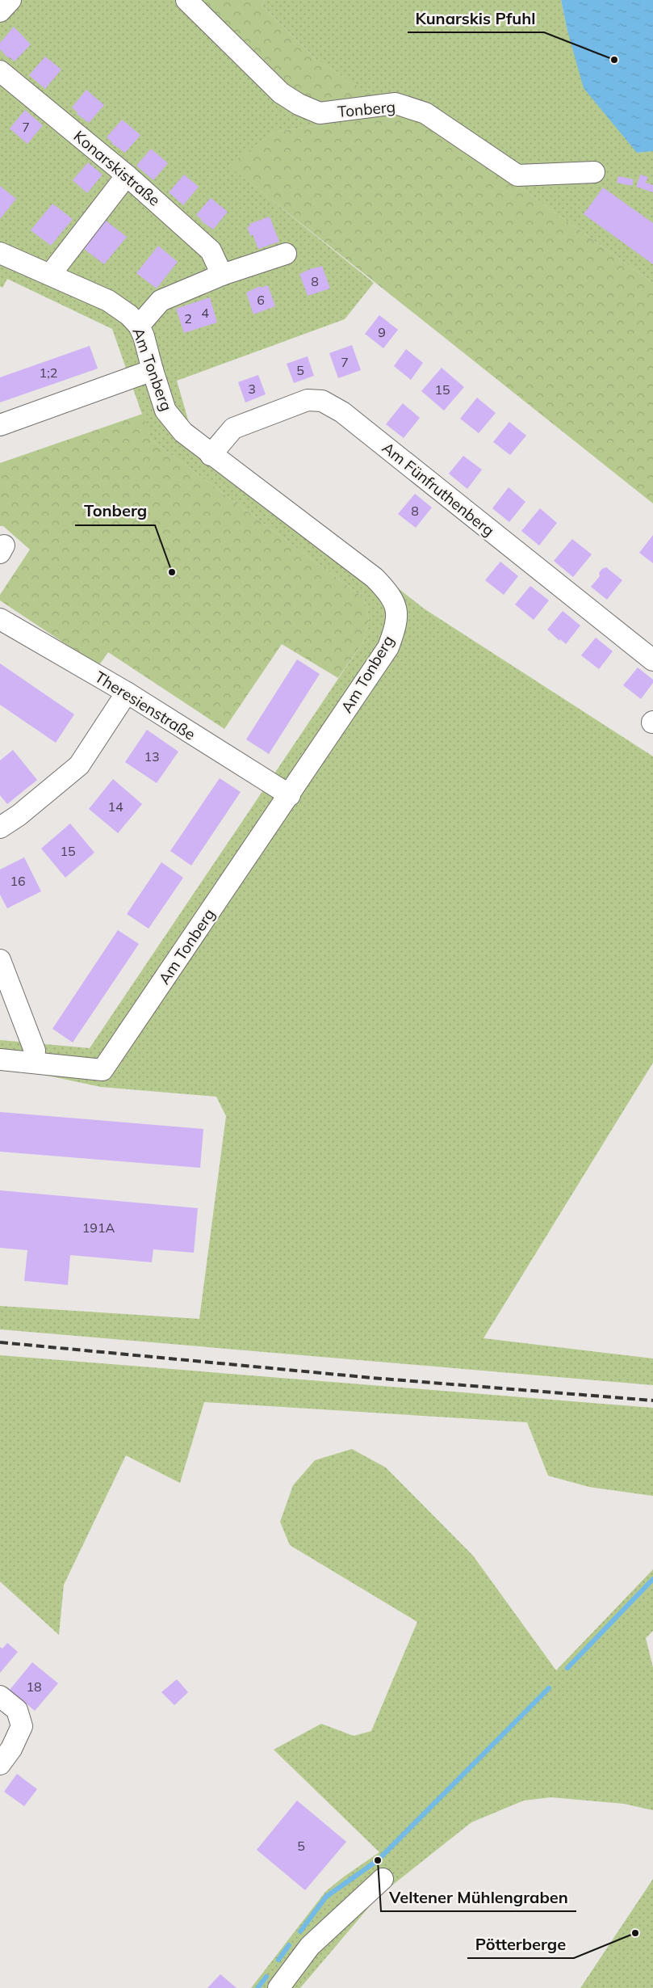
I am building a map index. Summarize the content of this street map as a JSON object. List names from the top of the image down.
{
  "streets": {
    "street": [
      "Tonberg",
      "Konarskistraße",
      "Am Tonberg",
      "Am Fünfruthenberg",
      "Theresienstraße"
    ]
  },
  "crossings": [
    ["Am Tonberg", "Am Fünfruthenberg"],
    ["Am Tonberg", "Theresienstraße"]
  ],
  "places": [
    "Kunarskis Pfuhl",
    "Tonberg",
    "Veltener Mühlengraben",
    "Pötterberge"
  ],
  "house_numbers": [
    "7",
    "8",
    "6",
    "4",
    "2",
    "9",
    "7",
    "5",
    "1;2",
    "3",
    "15",
    "8",
    "13",
    "14",
    "15",
    "16",
    "191A",
    "18",
    "5"
  ]
}
